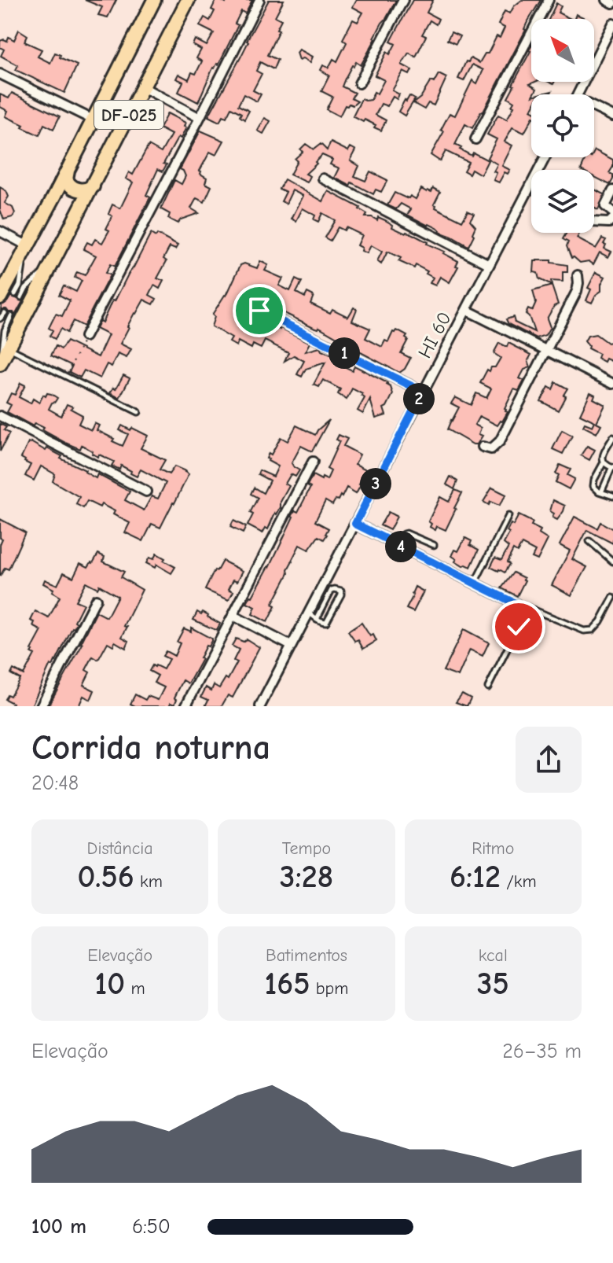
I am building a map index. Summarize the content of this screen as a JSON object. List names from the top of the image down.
{
  "streets": {
    "main road": ["DF-025"],
    "street": ["HI 60"]
  },
  "north": "top left",
  "page": {
    "pins": [
      "1",
      "2",
      "3",
      "4"
    ],
    "heading": ["Corrida noturna", "20:48"],
    "stats": [
      ["Distância", "0.56 km"],
      ["Tempo", "3:28"],
      ["Ritmo", "6:12 /km"],
      ["Elevação", "10 m"],
      ["Batimentos", "165 bpm"],
      ["kcal", "35"]
    ],
    "chart": ["Elevação", "26–35 m"],
    "list": [
      {
        "name": "100 m",
        "note": "6:50"
      }
    ]
  }
}
